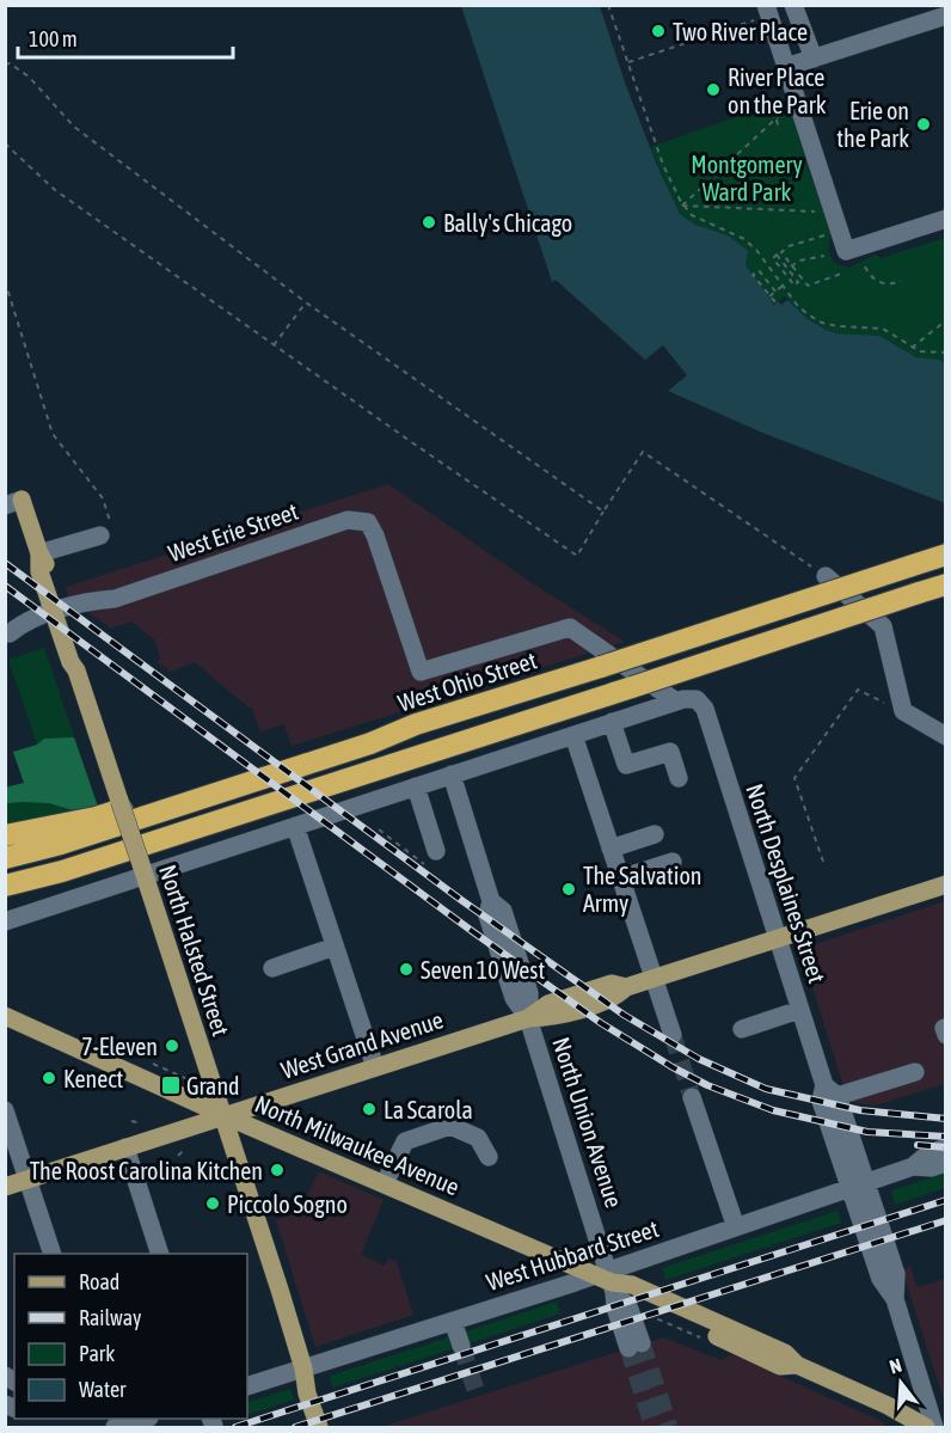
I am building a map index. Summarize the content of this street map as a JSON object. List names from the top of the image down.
{
  "streets": {
    "highway": ["West Ohio Street"],
    "main road": ["North Halsted Street", "West Grand Avenue", "North Milwaukee Avenue"],
    "street": [
      "West Erie Street",
      "North Desplaines Street",
      "North Union Avenue",
      "West Hubbard Street"
    ]
  },
  "crossings": [
    ["West Erie Street", "North Desplaines Street"],
    ["West Erie Street", "North Halsted Street"],
    ["North Desplaines Street", "West Grand Avenue"],
    ["North Desplaines Street", "West Hubbard Street"],
    ["North Halsted Street", "West Grand Avenue"],
    ["North Halsted Street", "North Milwaukee Avenue"],
    ["North Halsted Street", "West Hubbard Street"],
    ["West Grand Avenue", "North Union Avenue"],
    ["West Grand Avenue", "North Milwaukee Avenue"],
    ["North Union Avenue", "North Milwaukee Avenue"],
    ["North Union Avenue", "West Hubbard Street"],
    ["North Milwaukee Avenue", "West Hubbard Street"]
  ],
  "parks": ["Montgomery Ward Park"],
  "places": {
    "other": [
      "Two River Place",
      "River Place on the Park",
      "Erie on the Park",
      "Bally's Chicago",
      "The Salvation Army",
      "Seven 10 West",
      "7-Eleven",
      "Kenect",
      "La Scarola",
      "The Roost Carolina Kitchen",
      "Piccolo Sogno"
    ],
    "transit": ["Grand"]
  },
  "legend": [
    "Road",
    "Railway",
    "Park",
    "Water"
  ],
  "scale_bar": "100 m",
  "north": "top"
}
